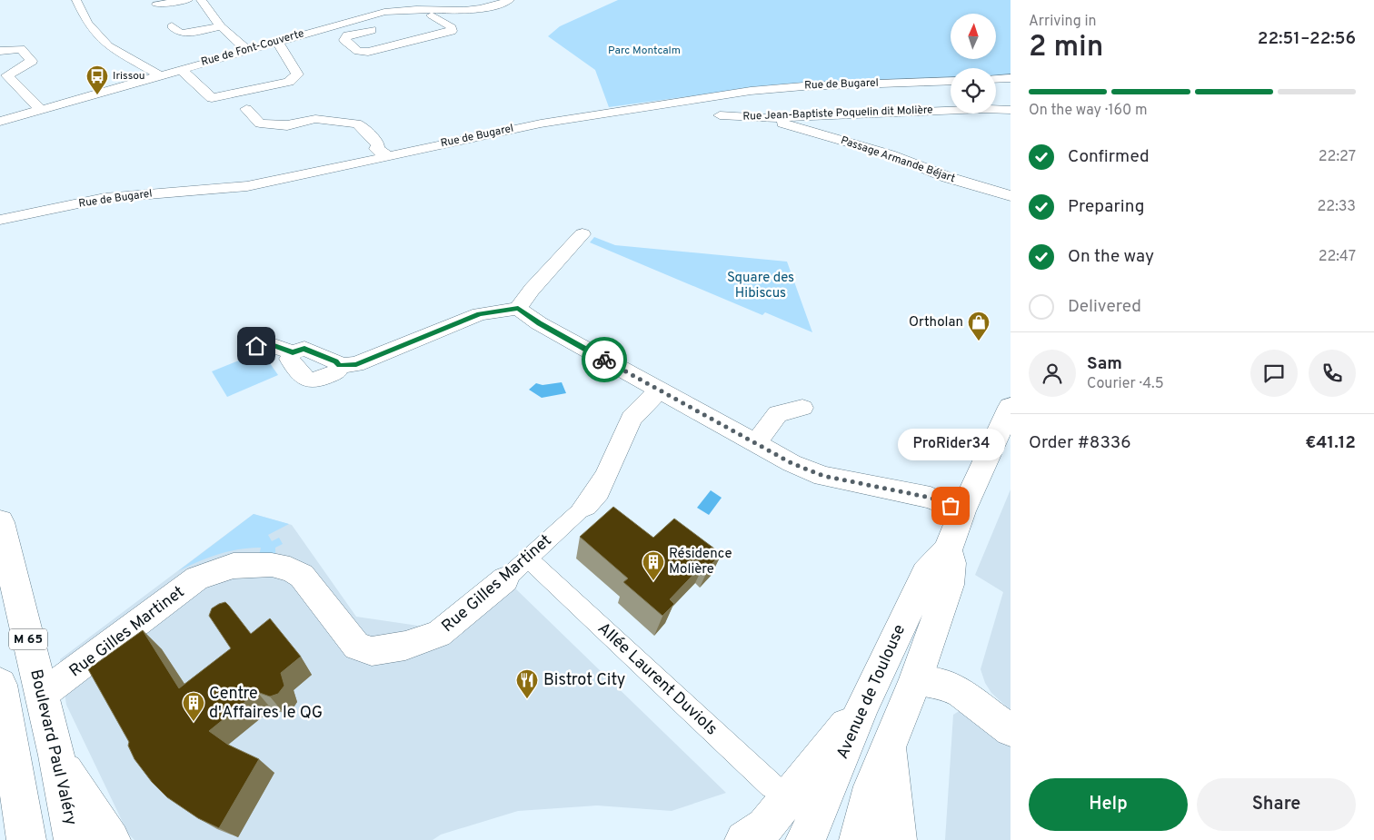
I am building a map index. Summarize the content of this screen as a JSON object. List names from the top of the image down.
{
  "streets": {
    "main road": ["M 65", "Avenue de Toulouse", "Boulevard Paul Valéry"],
    "street": [
      "Rue de Font-Couverte",
      "Rue de Bugarel",
      "Rue Jean-Baptiste Poquelin dit Molière",
      "Passage Armande Béjart",
      "Rue Gilles Martinet",
      "Allée Laurent Duviols"
    ]
  },
  "crossings": [
    ["Rue Jean-Baptiste Poquelin dit Molière", "Passage Armande Béjart"],
    ["Rue Gilles Martinet", "Allée Laurent Duviols"],
    ["Rue Gilles Martinet", "Boulevard Paul Valéry"]
  ],
  "parks": ["Parc Montcalm", "Square des Hibiscus"],
  "places": {
    "bus stop": ["Irissou"],
    "shop": ["Ortholan"],
    "other": ["ProRider34"],
    "building": ["Résidence Molière", "Centre d'Affaires le QG"],
    "restaurant": ["Bistrot City"]
  },
  "north": "top",
  "page": {
    "heading": ["2 min", "Arriving in", "22:51–22:56"],
    "panel": [
      "Sam",
      "Courier · 4.5",
      "Order #8336",
      "€41.12"
    ],
    "bar": "On the way · 160 m",
    "list": [
      ["Confirmed", "22:27"],
      ["Preparing", "22:33"],
      ["On the way", "22:47"],
      "Delivered"
    ],
    "bubble": "ProRider34",
    "buttons": ["Help", "Share"]
  }
}
